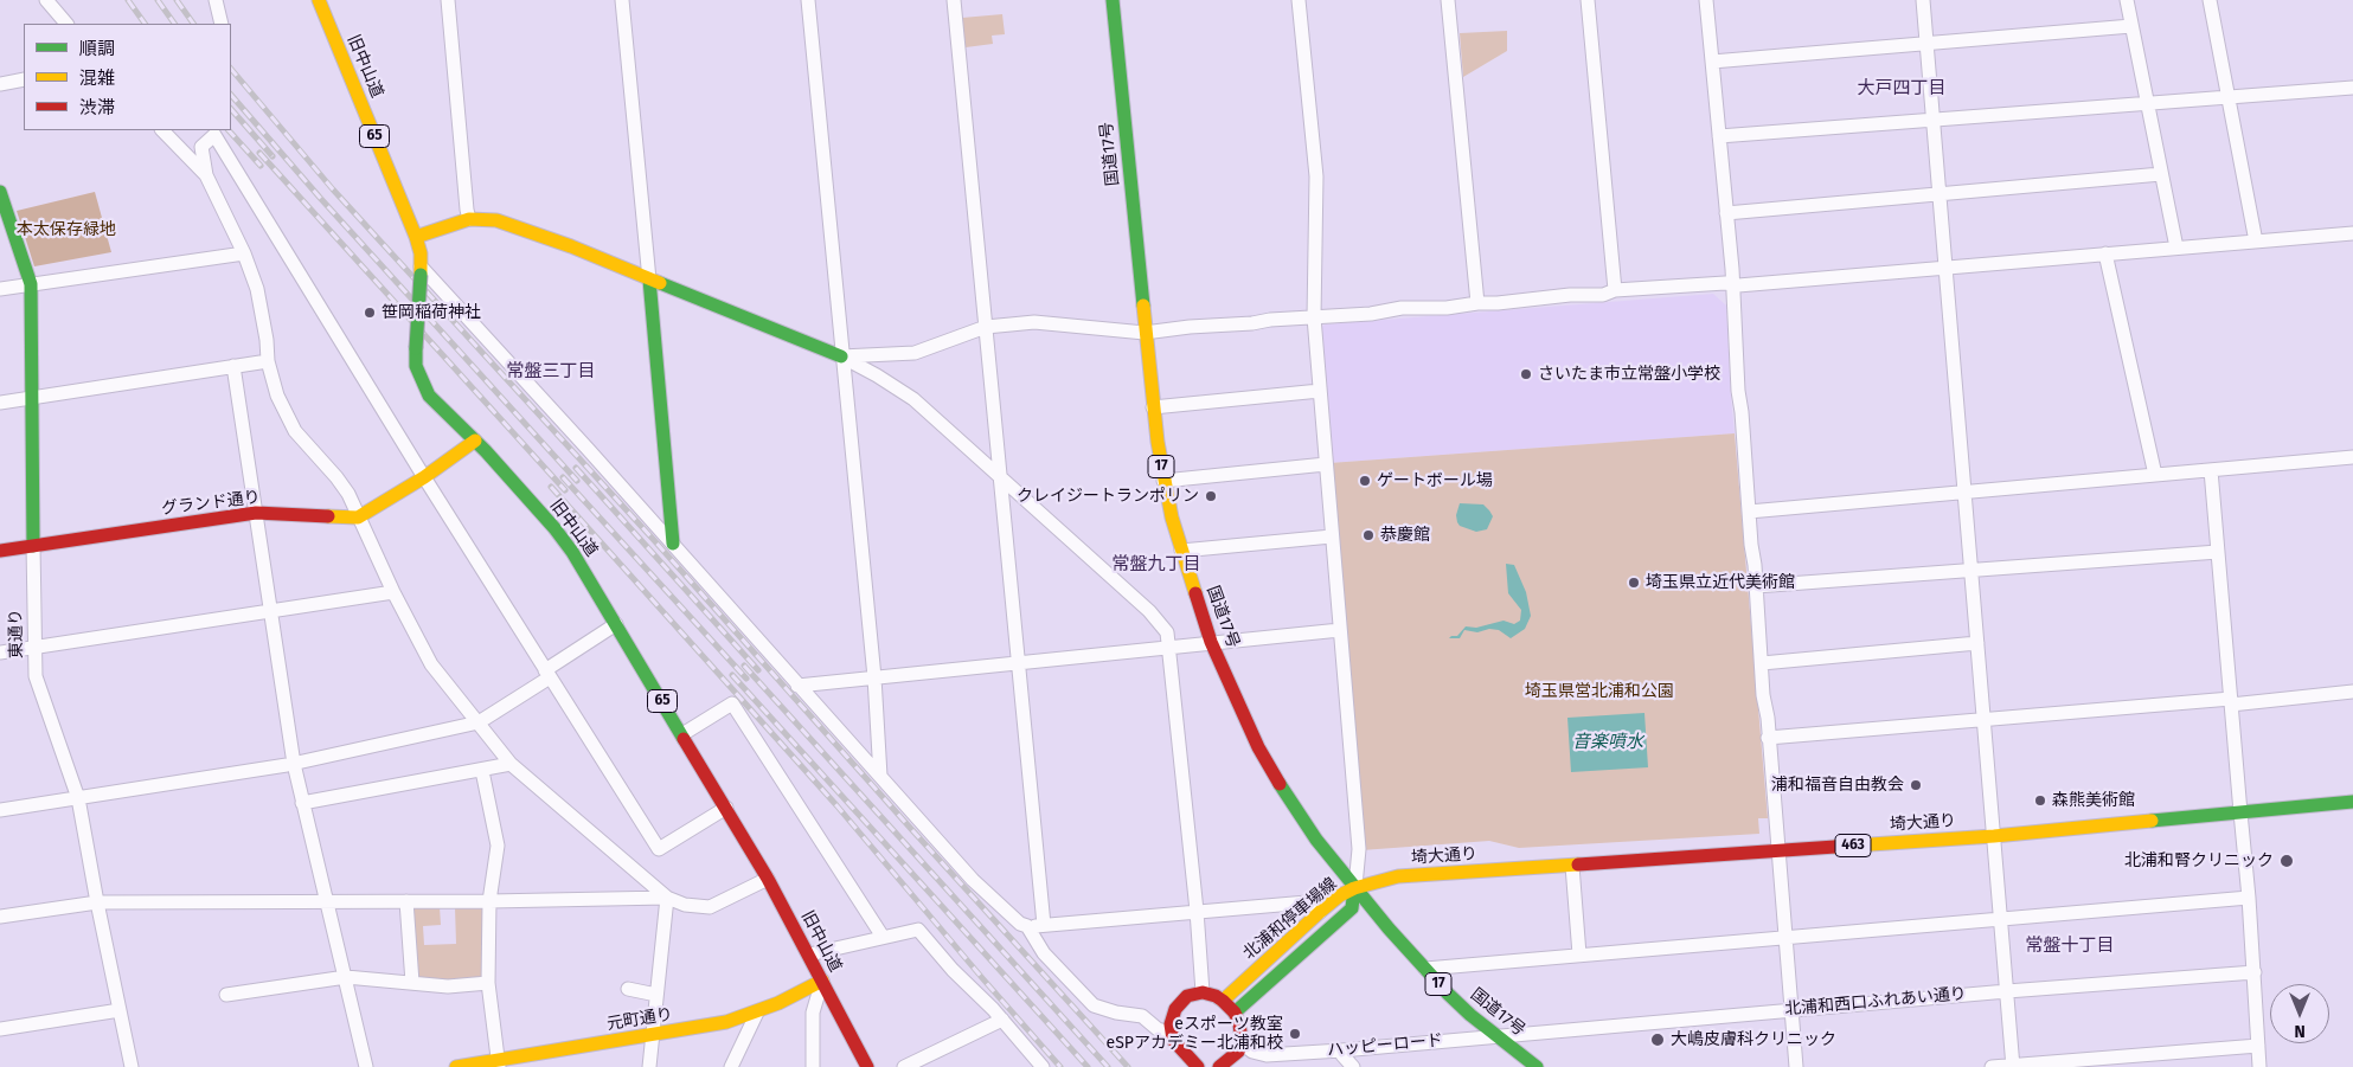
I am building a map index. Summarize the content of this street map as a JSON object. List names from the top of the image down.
{
  "streets": {
    "main road": [
      "旧中山道",
      "65",
      "国道17号",
      "17",
      "グランド通り",
      "東通り",
      "埼大通り",
      "463",
      "北浦和停車場線",
      "元町通り"
    ],
    "street": ["北浦和西口ふれあい通り", "ハッピーロード"]
  },
  "crossings": [
    ["旧中山道", "元町通り"],
    ["国道17号", "埼大通り"],
    ["国道17号", "北浦和停車場線"],
    ["国道17号", "北浦和西口ふれあい通り"],
    ["国道17号", "ハッピーロード"],
    ["グランド通り", "東通り"],
    ["埼大通り", "北浦和停車場線"],
    ["北浦和西口ふれあい通り", "ハッピーロード"]
  ],
  "districts": [
    "大戸四丁目",
    "常盤三丁目",
    "常盤九丁目",
    "常盤十丁目"
  ],
  "water": ["音楽噴水"],
  "parks": ["本太保存緑地", "埼玉県営北浦和公園"],
  "places": [
    "笹岡稲荷神社",
    "さいたま市立常盤小学校",
    "ゲートボール場",
    "クレイジートランポリン",
    "恭慶館",
    "埼玉県立近代美術館",
    "浦和福音自由教会",
    "森熊美術館",
    "北浦和腎クリニック",
    "eスポーツ教室 eSPアカデミー北浦和校",
    "大嶋皮膚科クリニック"
  ],
  "legend": ["順調", "混雑", "渋滞"],
  "north": "bottom"
}
